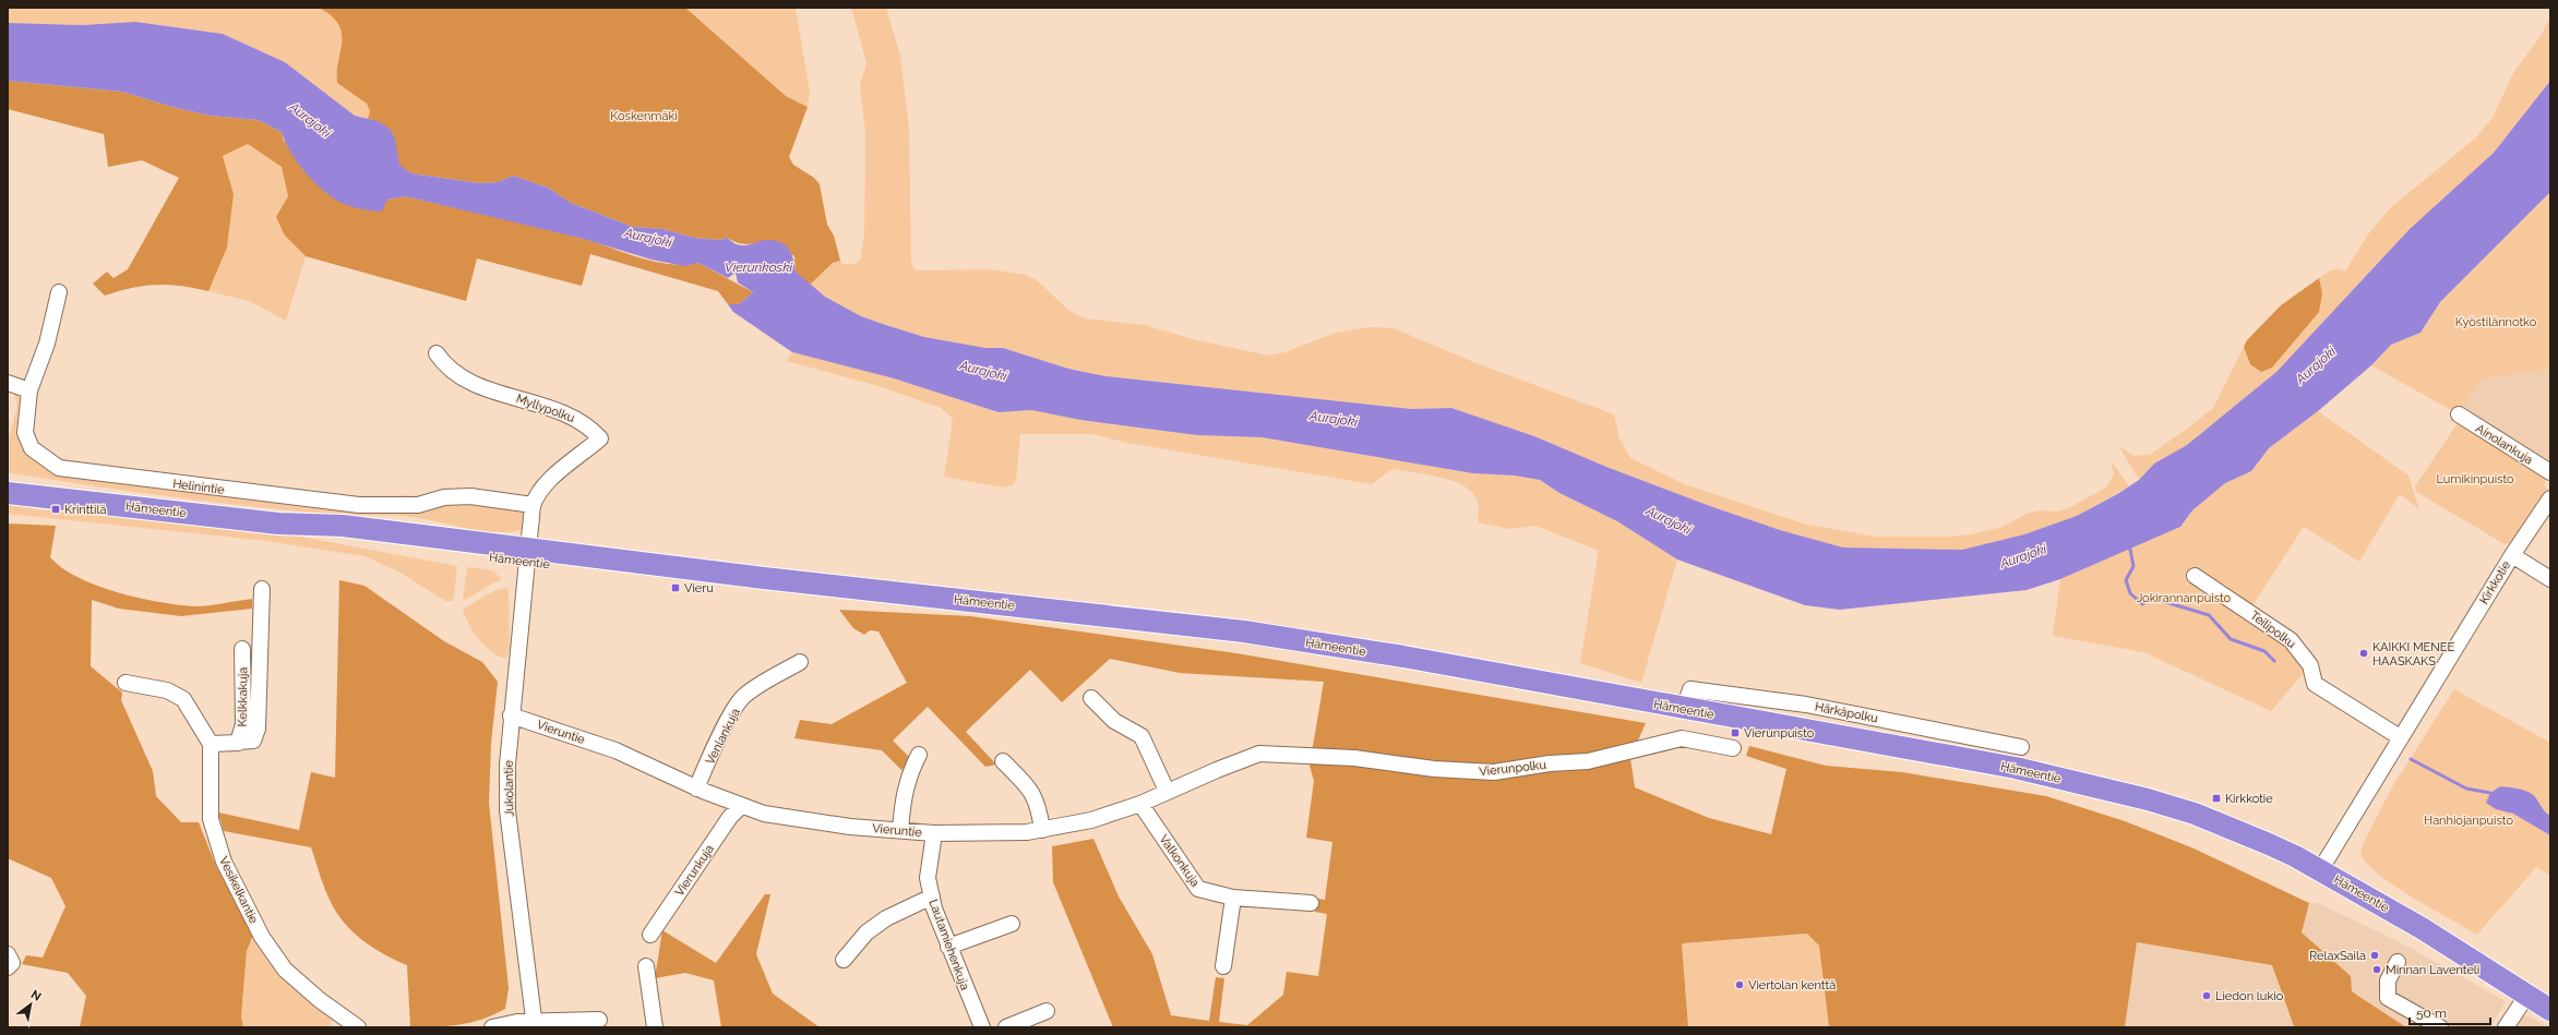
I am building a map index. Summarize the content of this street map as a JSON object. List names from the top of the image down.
{
  "streets": {
    "highway": ["Hämeentie"],
    "street": [
      "Myllypolku",
      "Ainolankuja",
      "Helinintie",
      "Kirkkotie",
      "Teilipolku",
      "Kelkkakuja",
      "Härkäpolku",
      "Vieruntie",
      "Venlankuja",
      "Vierunpolku",
      "Jukolantie",
      "Valkonkuja",
      "Vierunkuja",
      "Vesikelkantie",
      "Lautamiehenkuja"
    ]
  },
  "crossings": [
    ["Myllypolku", "Helinintie"],
    ["Hämeentie", "Kirkkotie"],
    ["Hämeentie", "Härkäpolku"],
    ["Hämeentie", "Jukolantie"],
    ["Kirkkotie", "Teilipolku"],
    ["Kelkkakuja", "Vesikelkantie"],
    ["Vieruntie", "Venlankuja"],
    ["Vieruntie", "Vierunpolku"],
    ["Vieruntie", "Jukolantie"],
    ["Vieruntie", "Valkonkuja"],
    ["Vieruntie", "Vierunkuja"],
    ["Vieruntie", "Lautamiehenkuja"]
  ],
  "water": ["Aurajoki", "Vierunkoski"],
  "parks": [
    "Koskenmäki",
    "Kyöstilännotko",
    "Lumikinpuisto",
    "Jokirannanpuisto",
    "Hanhiojanpuisto"
  ],
  "places": {
    "transit": [
      "Krinttilä",
      "Vieru",
      "Vierunpuisto",
      "Kirkkotie"
    ],
    "other": [
      "KAIKKI MENEE HAASKAKS",
      "RelaxSaila",
      "Minnan Laventeli",
      "Viertolan kenttä",
      "Liedon lukio"
    ]
  },
  "scale_bar": "50 m",
  "north": "top right"
}
